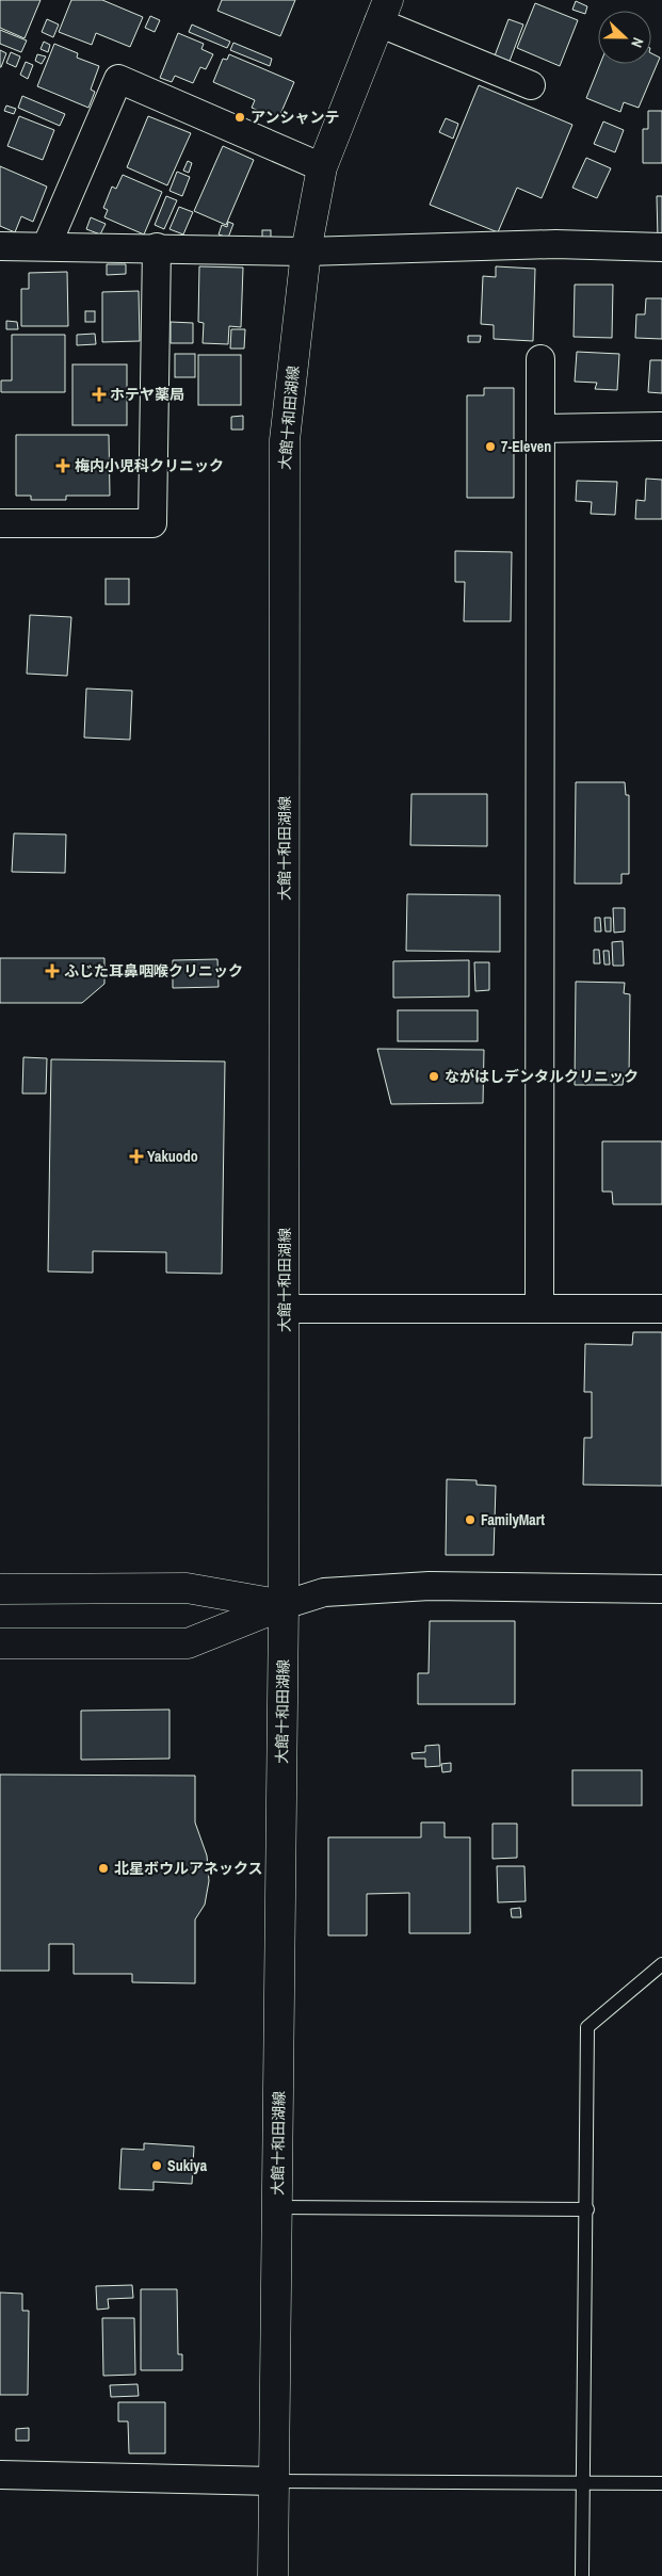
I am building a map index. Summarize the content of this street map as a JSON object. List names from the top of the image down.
{
  "streets": {
    "main road": ["大館十和田湖線"]
  },
  "places": {
    "other": [
      "アンシャンテ",
      "7-Eleven",
      "ながはしデンタルクリニック",
      "FamilyMart",
      "北星ボウルアネックス",
      "Sukiya"
    ],
    "health": [
      "ホテヤ薬局",
      "梅内小児科クリニック",
      "ふじた耳鼻咽喉クリニック",
      "Yakuodo"
    ]
  },
  "north": "right"
}
